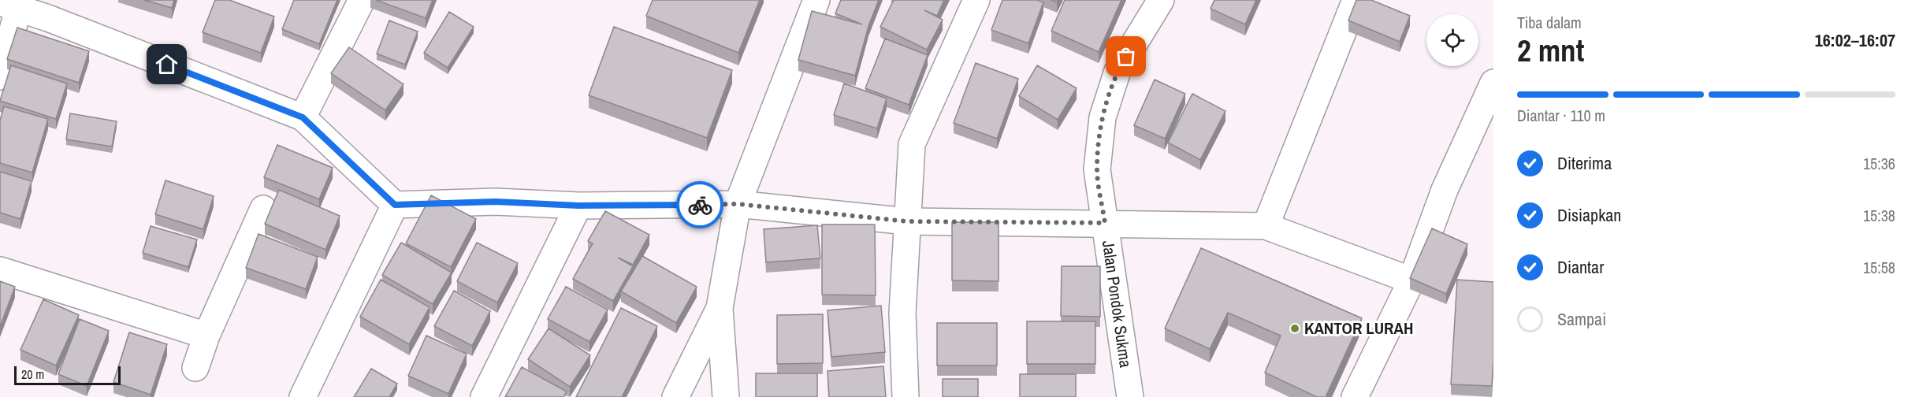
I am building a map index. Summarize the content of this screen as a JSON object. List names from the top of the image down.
{
  "streets": {
    "street": ["Jalan Pondok Sukma"]
  },
  "places": ["KANTOR LURAH"],
  "scale_bar": "20 m",
  "page": {
    "heading": ["2 mnt", "Tiba dalam", "16:02–16:07"],
    "bar": "Diantar · 110 m",
    "list": [
      ["Diterima", "15:36"],
      ["Disiapkan", "15:38"],
      ["Diantar", "15:58"],
      "Sampai"
    ],
    "scale": "20 m"
  }
}
